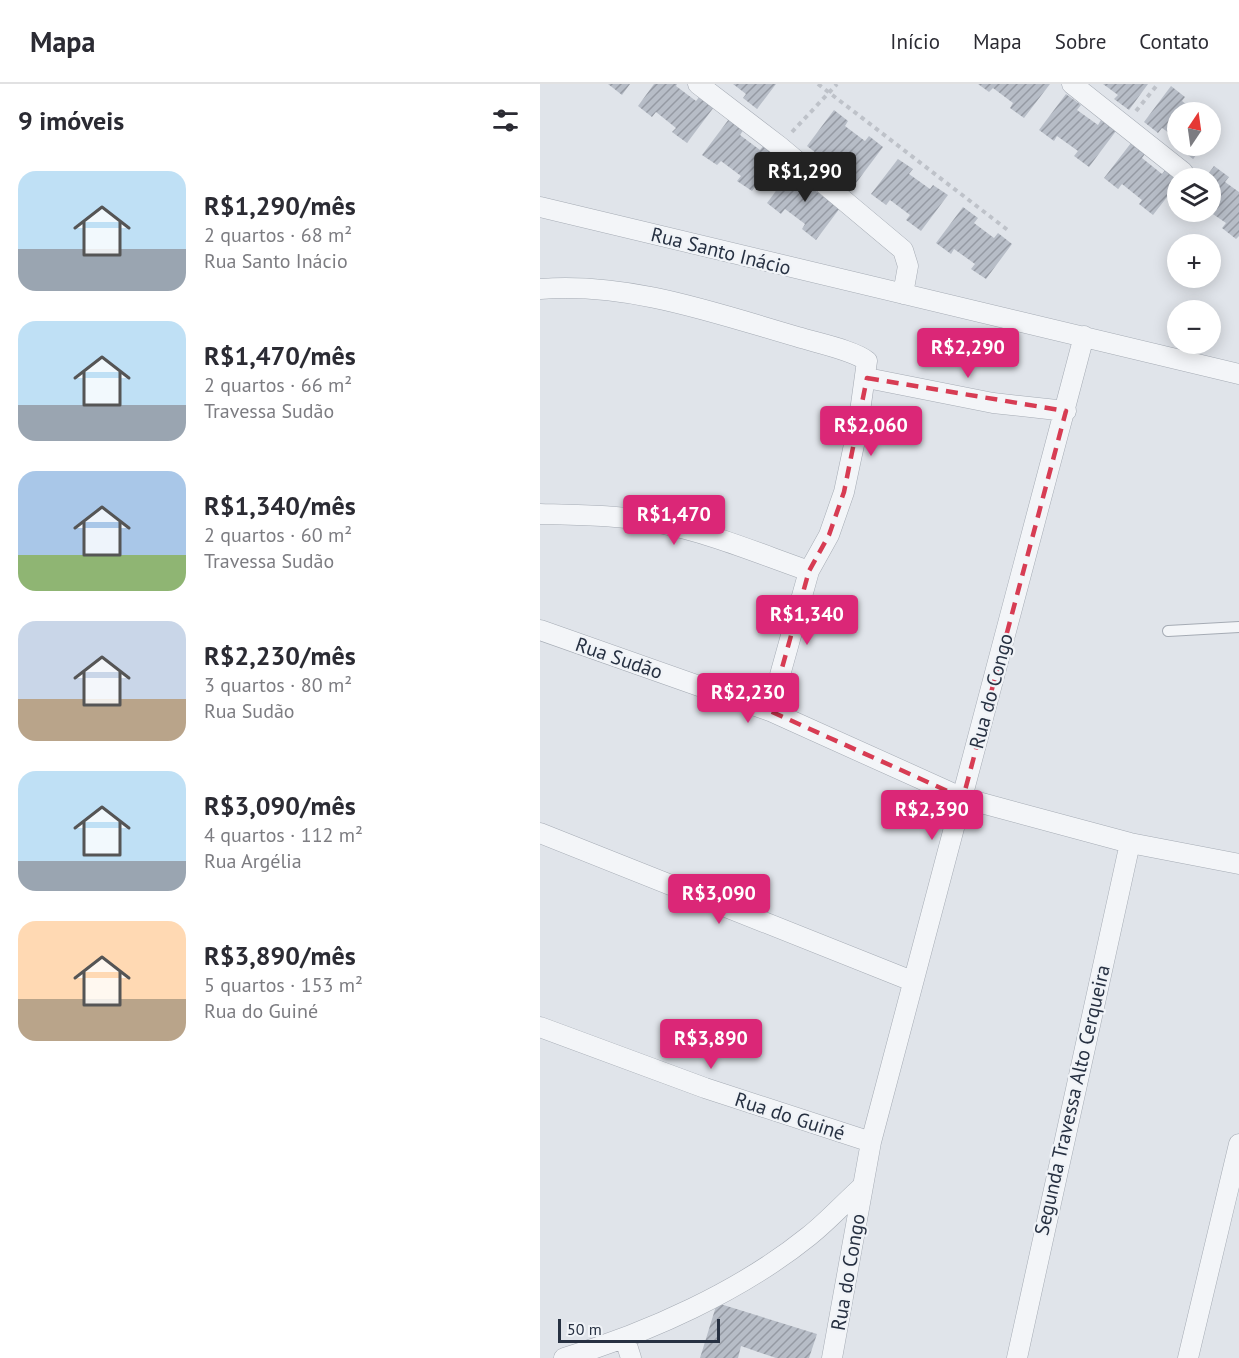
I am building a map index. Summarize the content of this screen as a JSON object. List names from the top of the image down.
{
  "streets": {
    "street": [
      "Rua Santo Inácio",
      "Rua Sudão",
      "Rua do Congo",
      "Segunda Travessa Alto Cerqueira",
      "Rua do Guiné"
    ]
  },
  "crossings": [
    ["Rua Santo Inácio", "Rua do Congo"],
    ["Rua Sudão", "Rua do Congo"],
    ["Rua Sudão", "Segunda Travessa Alto Cerqueira"],
    ["Rua do Congo", "Rua do Guiné"]
  ],
  "scale_bar": "50 m",
  "north": "top",
  "page": {
    "header": "Mapa",
    "nav": [
      "Início",
      "Mapa",
      "Sobre",
      "Contato"
    ],
    "heading": "9 imóveis",
    "map_buttons": ["+", "−"],
    "price": [
      "R$1,290",
      "R$2,290",
      "R$2,060",
      "R$1,470",
      "R$1,340",
      "R$2,230",
      "R$2,390",
      "R$3,090",
      "R$3,890"
    ],
    "list": [
      {
        "name": "R$1,290/mês",
        "note": "2 quartos · 68 m² · Rua Santo Inácio"
      },
      {
        "name": "R$1,470/mês",
        "note": "2 quartos · 66 m² · Travessa Sudão"
      },
      {
        "name": "R$1,340/mês",
        "note": "2 quartos · 60 m² · Travessa Sudão"
      },
      {
        "name": "R$2,230/mês",
        "note": "3 quartos · 80 m² · Rua Sudão"
      },
      {
        "name": "R$3,090/mês",
        "note": "4 quartos · 112 m² · Rua Argélia"
      },
      {
        "name": "R$3,890/mês",
        "note": "5 quartos · 153 m² · Rua do Guiné"
      }
    ],
    "scale": "50 m"
  }
}
